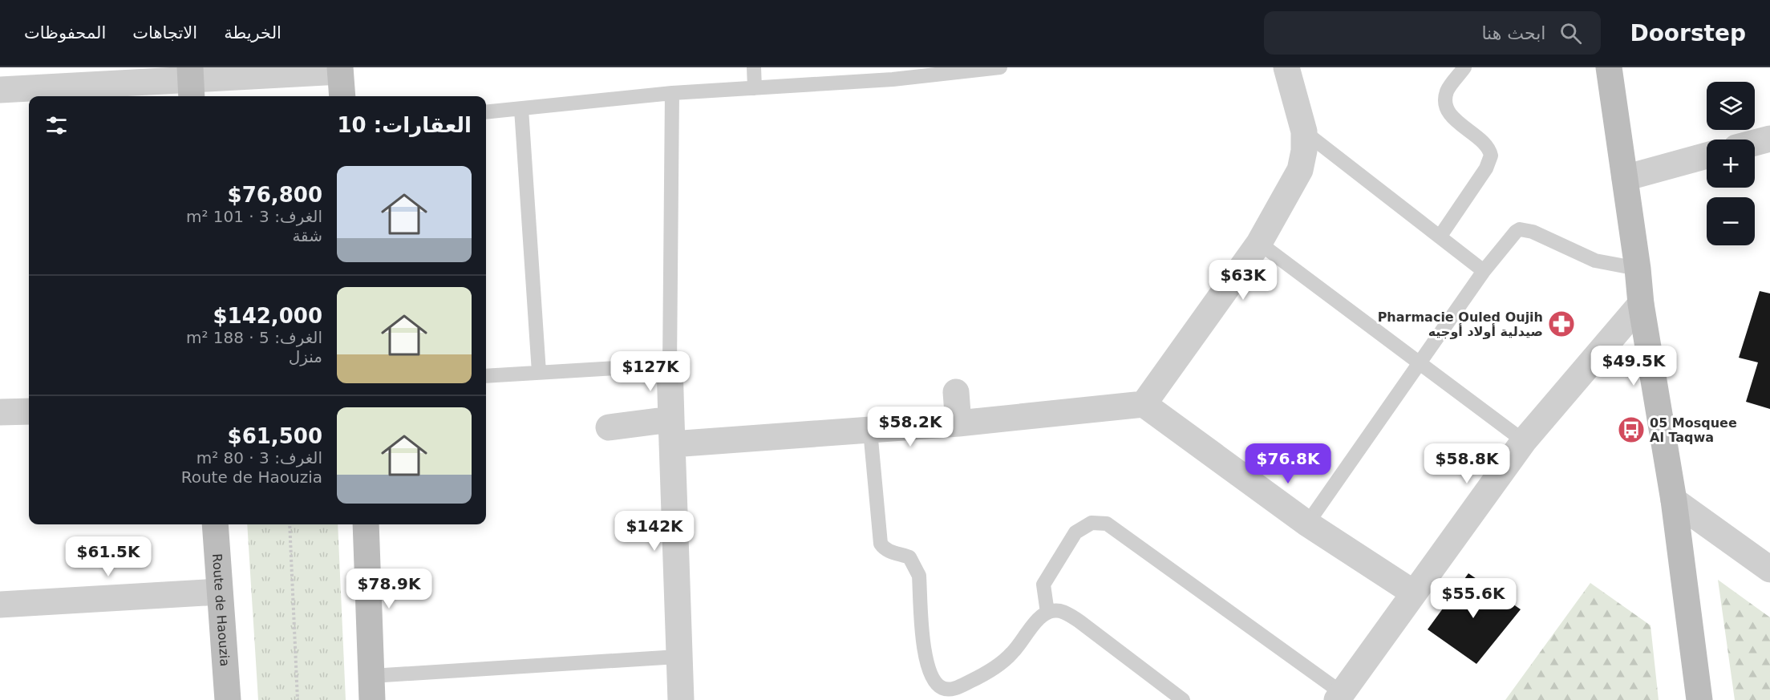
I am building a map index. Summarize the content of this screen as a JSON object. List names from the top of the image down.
{
  "streets": {
    "street": ["Route de Haouzia"]
  },
  "places": {
    "pharmacy": ["Pharmacie Ouled Oujih صيدلية أولاد أوجيه"],
    "bus stop": ["05 Mosquee Al Taqwa"]
  },
  "page": {
    "header": "Doorstep",
    "search": "ابحث هنا",
    "nav": ["الخريطة", "الاتجاهات", "المحفوظات"],
    "map_buttons": ["+", "−"],
    "heading": "العقارات: 10",
    "list": [
      {
        "name": "$76,800",
        "note": "الغرف: 3 · 101 m² · شقة"
      },
      {
        "name": "$142,000",
        "note": "الغرف: 5 · 188 m² · منزل"
      },
      {
        "name": "$61,500",
        "note": "الغرف: 3 · 80 m² · Route de Haouzia"
      }
    ],
    "price": [
      "$63K",
      "$49.5K",
      "$127K",
      "$58.2K",
      "$76.8K",
      "$58.8K",
      "$142K",
      "$61.5K",
      "$78.9K",
      "$55.6K"
    ]
  }
}
